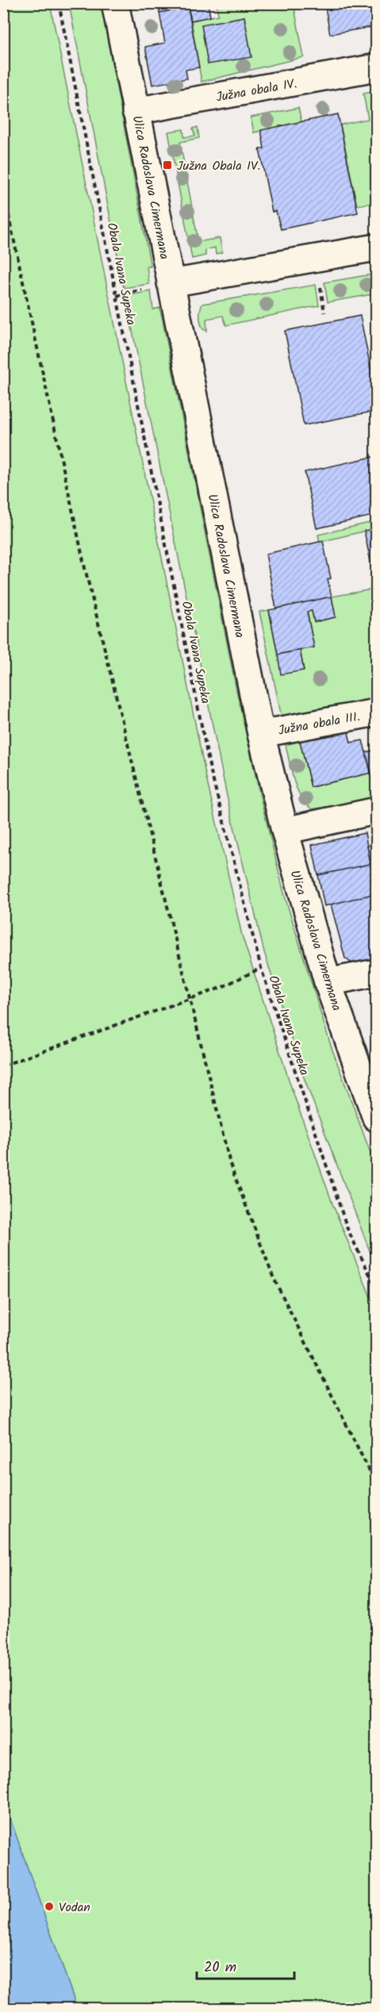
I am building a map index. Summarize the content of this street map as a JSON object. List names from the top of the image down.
{
  "streets": {
    "street": ["Južna obala IV.", "Ulica Radoslava Cimermana", "Južna obala III."],
    "path": ["Obala Ivana Supeka"]
  },
  "crossings": [
    ["Južna obala IV.", "Ulica Radoslava Cimermana"],
    ["Ulica Radoslava Cimermana", "Južna obala III."]
  ],
  "places": {
    "transit": ["Južna Obala IV."],
    "other": ["Vodan"]
  },
  "scale_bar": "20 m"
}
